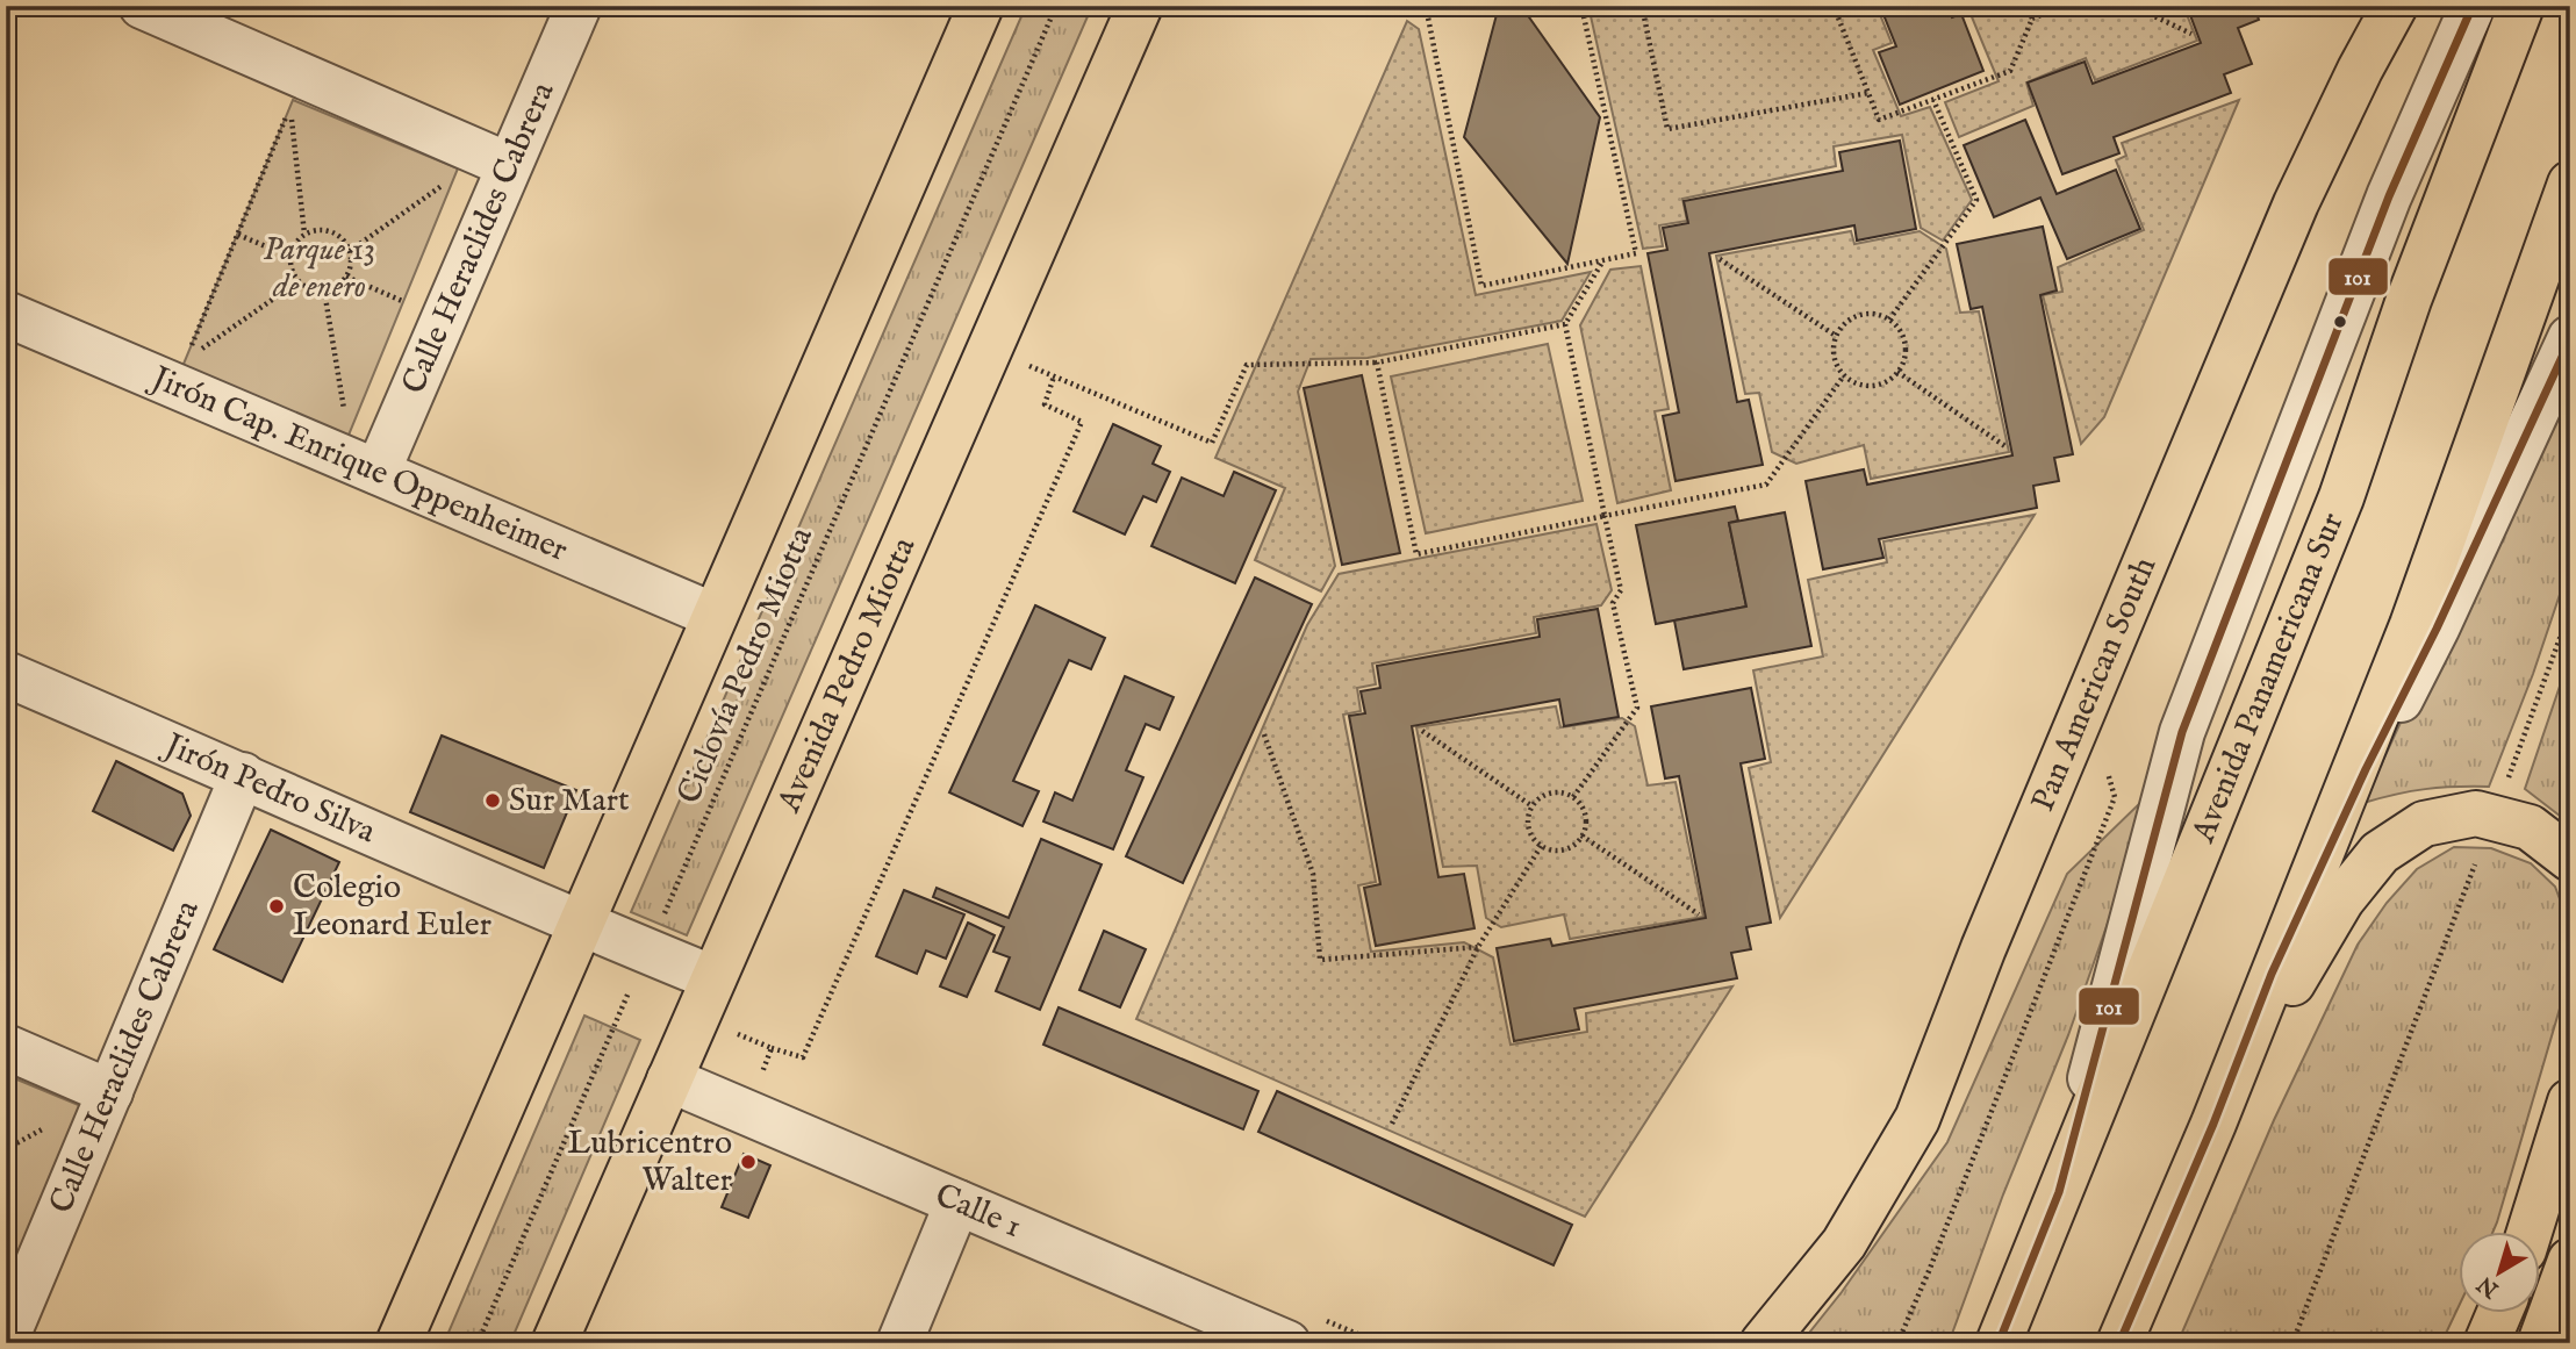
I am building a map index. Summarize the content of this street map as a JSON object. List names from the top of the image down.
{
  "streets": {
    "main road": ["Avenida Pedro Miotta", "Avenida Panamericana Sur", "Pan American South"],
    "street": [
      "Calle Heraclides Cabrera",
      "Jirón Cap. Enrique Oppenheimer",
      "Jirón Pedro Silva",
      "Calle 1"
    ],
    "path": ["Ciclovía Pedro Miotta"]
  },
  "crossings": [
    ["Calle Heraclides Cabrera", "Jirón Cap. Enrique Oppenheimer"],
    ["Calle Heraclides Cabrera", "Jirón Pedro Silva"],
    ["Ciclovía Pedro Miotta", "Jirón Pedro Silva"],
    ["Avenida Pedro Miotta", "Jirón Pedro Silva"],
    ["Avenida Pedro Miotta", "Calle 1"]
  ],
  "parks": ["Parque 13 de enero"],
  "places": ["Sur Mart", "Colegio Leonard Euler", "Lubricentro Walter"],
  "lines": ["transit line 101"],
  "north": "bottom left"
}
